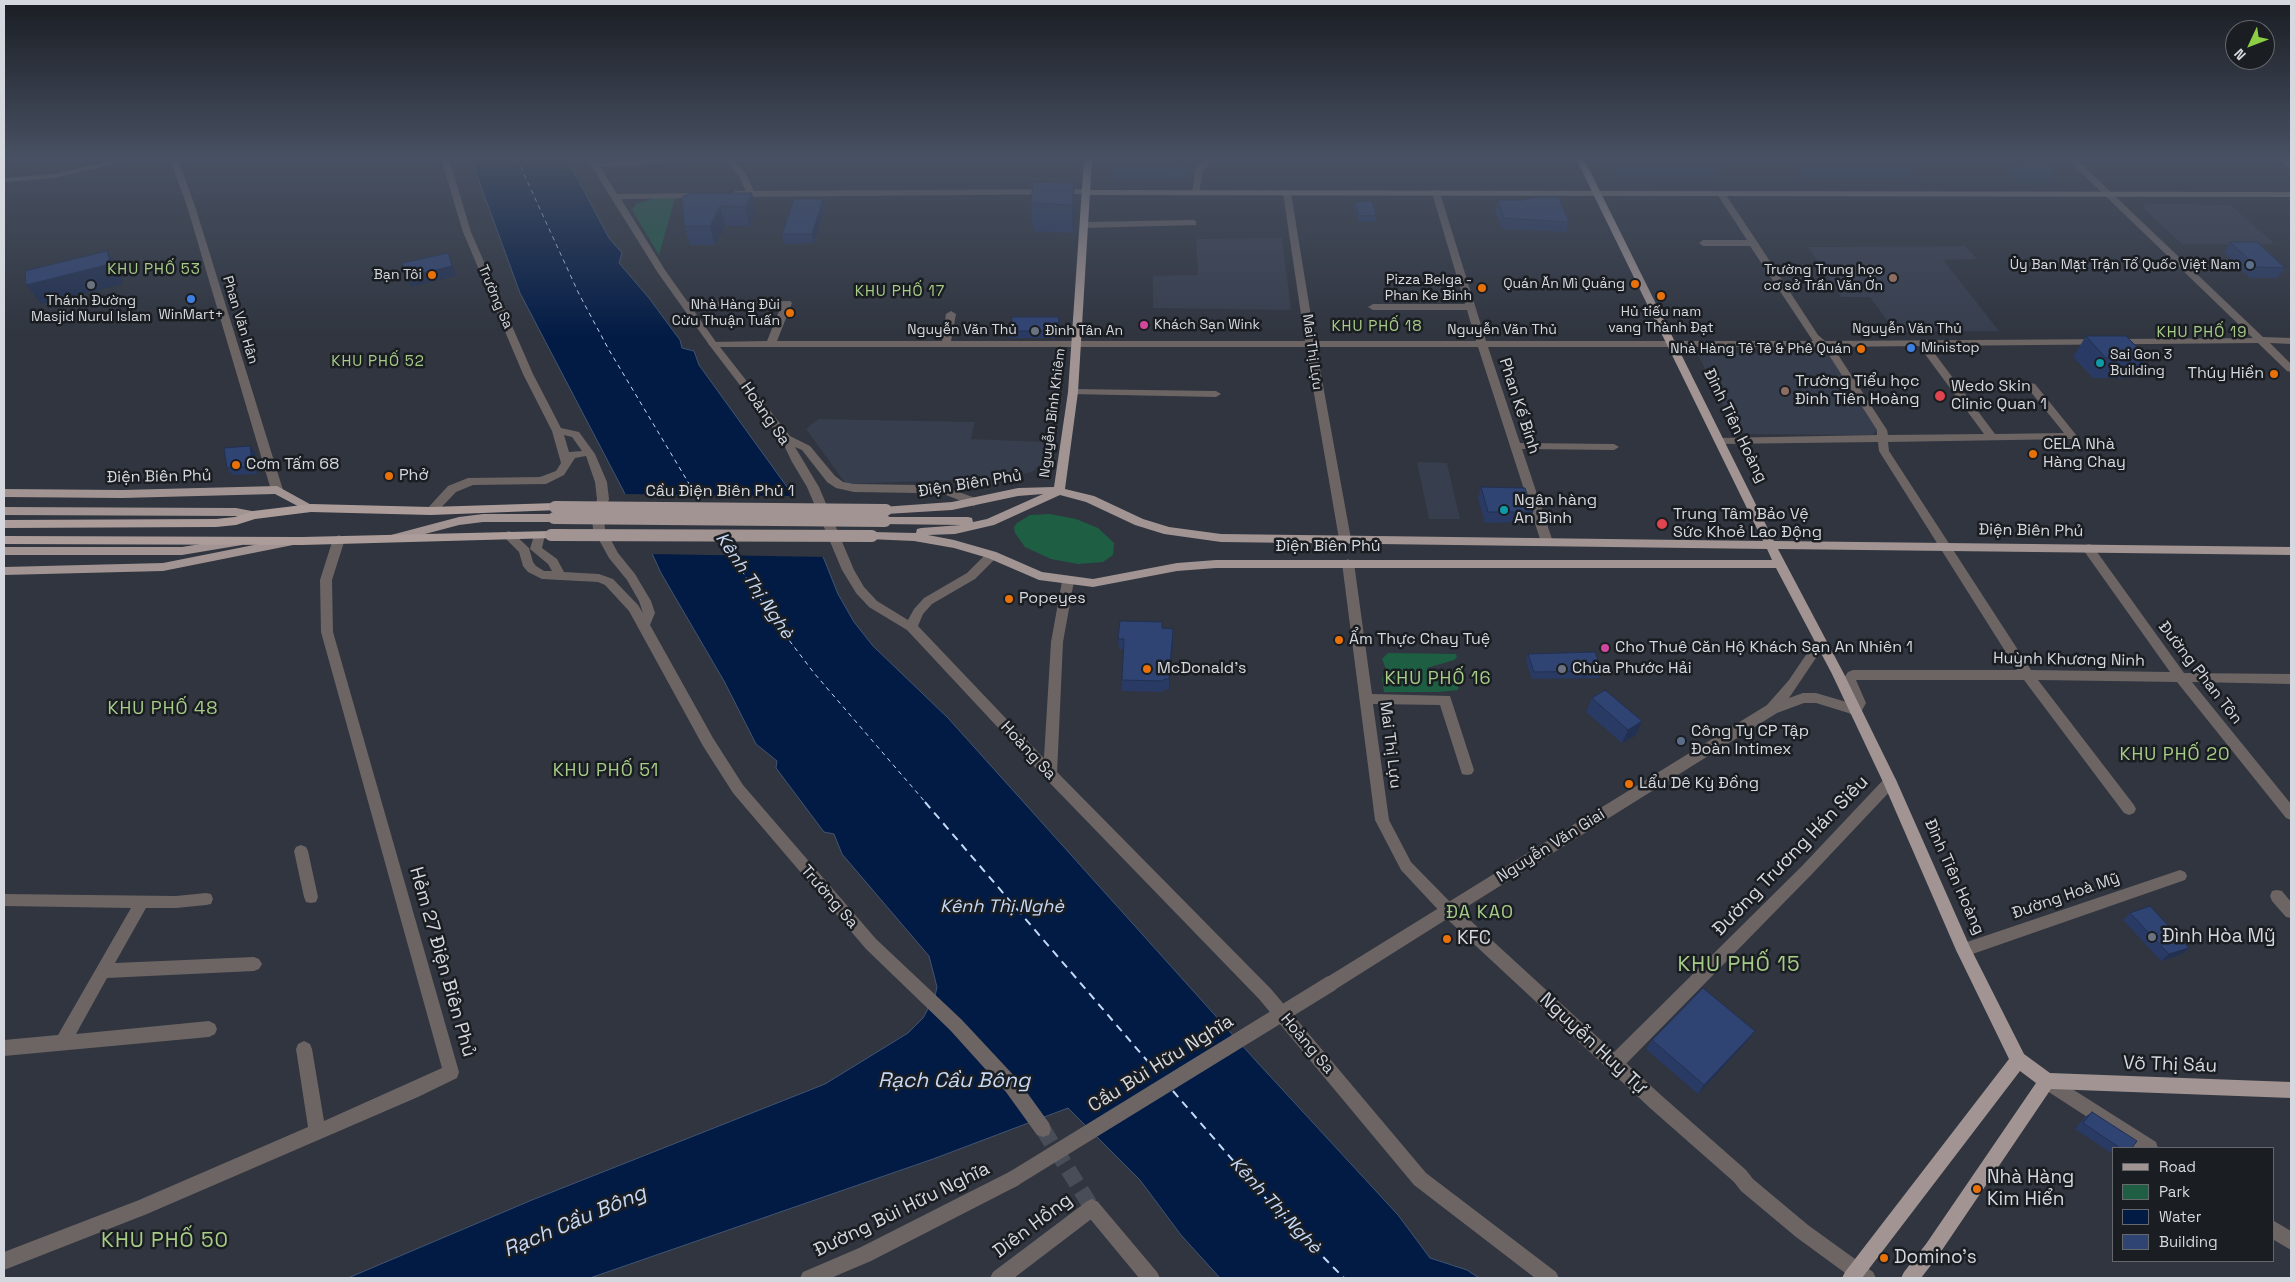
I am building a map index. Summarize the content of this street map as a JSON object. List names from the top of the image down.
{
  "streets": {
    "highway": ["Điện Biên Phủ"],
    "main road": [
      "Nguyễn Bỉnh Khiêm",
      "Đinh Tiên Hoàng",
      "Ðiện Biên Phủ",
      "Võ Thị Sáu"
    ],
    "street": [
      "Trường Sa",
      "Phan Văn Hân",
      "Nguyễn Văn Thủ",
      "Mai Thị Lựu",
      "Phan Kế Bính",
      "Hoàng Sa",
      "Huỳnh Khương Ninh",
      "Đường Phan Tôn",
      "Nguyễn Văn Giai",
      "Đường Trương Hán Siêu",
      "Đường Hoà Mỹ",
      "Hẻm 27 Điện Biên Phủ",
      "Nguyễn Huy Tự",
      "Cầu Bùi Hữu Nghĩa",
      "Đường Bùi Hữu Nghĩa",
      "Diên Hồng"
    ]
  },
  "crossings": [
    ["Phan Văn Hân", "Điện Biên Phủ"],
    ["Nguyễn Văn Thủ", "Mai Thị Lựu"],
    ["Nguyễn Văn Thủ", "Phan Kế Bính"],
    ["Nguyễn Văn Thủ", "Nguyễn Bỉnh Khiêm"],
    ["Nguyễn Văn Thủ", "Hoàng Sa"],
    ["Nguyễn Văn Thủ", "Đinh Tiên Hoàng"],
    ["Mai Thị Lựu", "Ðiện Biên Phủ"],
    ["Mai Thị Lựu", "Nguyễn Văn Giai"],
    ["Mai Thị Lựu", "Nguyễn Huy Tự"],
    ["Phan Kế Bính", "Ðiện Biên Phủ"],
    ["Nguyễn Bỉnh Khiêm", "Điện Biên Phủ"],
    ["Nguyễn Bỉnh Khiêm", "Ðiện Biên Phủ"],
    ["Đinh Tiên Hoàng", "Điện Biên Phủ"],
    ["Đinh Tiên Hoàng", "Ðiện Biên Phủ"],
    ["Đinh Tiên Hoàng", "Huỳnh Khương Ninh"],
    ["Đinh Tiên Hoàng", "Nguyễn Văn Giai"],
    ["Đinh Tiên Hoàng", "Đường Trương Hán Siêu"],
    ["Đinh Tiên Hoàng", "Đường Hoà Mỹ"],
    ["Đinh Tiên Hoàng", "Võ Thị Sáu"],
    ["Điện Biên Phủ", "Ðiện Biên Phủ"],
    ["Điện Biên Phủ", "Đường Phan Tôn"],
    ["Huỳnh Khương Ninh", "Đường Phan Tôn"],
    ["Nguyễn Văn Giai", "Nguyễn Huy Tự"],
    ["Nguyễn Văn Giai", "Cầu Bùi Hữu Nghĩa"],
    ["Đường Trương Hán Siêu", "Nguyễn Huy Tự"],
    ["Cầu Bùi Hữu Nghĩa", "Đường Bùi Hữu Nghĩa"]
  ],
  "districts": [
    "KHU PHỐ 53",
    "KHU PHỐ 17",
    "KHU PHỐ 18",
    "KHU PHỐ 19",
    "KHU PHỐ 52",
    "KHU PHỐ 16",
    "KHU PHỐ 48",
    "KHU PHỐ 20",
    "KHU PHỐ 51",
    "ĐA KAO",
    "KHU PHỐ 15",
    "KHU PHỐ 50"
  ],
  "water": ["Kênh Thị Nghè", "Rạch Cầu Bông"],
  "places": [
    "Ủy Ban Mặt Trận Tổ Quốc Việt Nam",
    "Bạn Tôi",
    "Trường Trung học cơ sở Trần Văn Ơn",
    "Quán Ăn Mì Quảng",
    "Thánh Đường Masjid Nurul Islam",
    "Pizza Belga - Phan Ke Binh",
    "Hủ tiếu nam vang Thành Đạt",
    "WinMart+",
    "Nhà Hàng Đùi Cừu Thuận Tuấn",
    "Khách Sạn Wink",
    "Đình Tân An",
    "Ministop",
    "Nhà Hàng Tê Tê & Phê Quán",
    "Sai Gon 3 Building",
    "Thúy Hiền",
    "Trường Tiểu học Đinh Tiên Hoàng",
    "Wedo Skin Clinic Quan 1",
    "CELA Nhà Hàng Chay",
    "Cơm Tấm 68",
    "Phở",
    "Ngân hàng An Bình",
    "Trung Tâm Bảo Vệ Sức Khoẻ Lao Động",
    "Popeyes",
    "Ẩm Thực Chay Tuệ",
    "Cho Thuê Căn Hộ Khách Sạn An Nhiên 1",
    "McDonald's",
    "Chùa Phước Hải",
    "Công Ty CP Tập Đoàn Intimex",
    "Lẩu Dê Kỳ Đồng",
    "Đình Hòa Mỹ",
    "KFC",
    "Nhà Hàng Kim Hiển",
    "Domino's"
  ],
  "legend": [
    "Road",
    "Park",
    "Water",
    "Building"
  ],
  "north": "bottom left"
}
